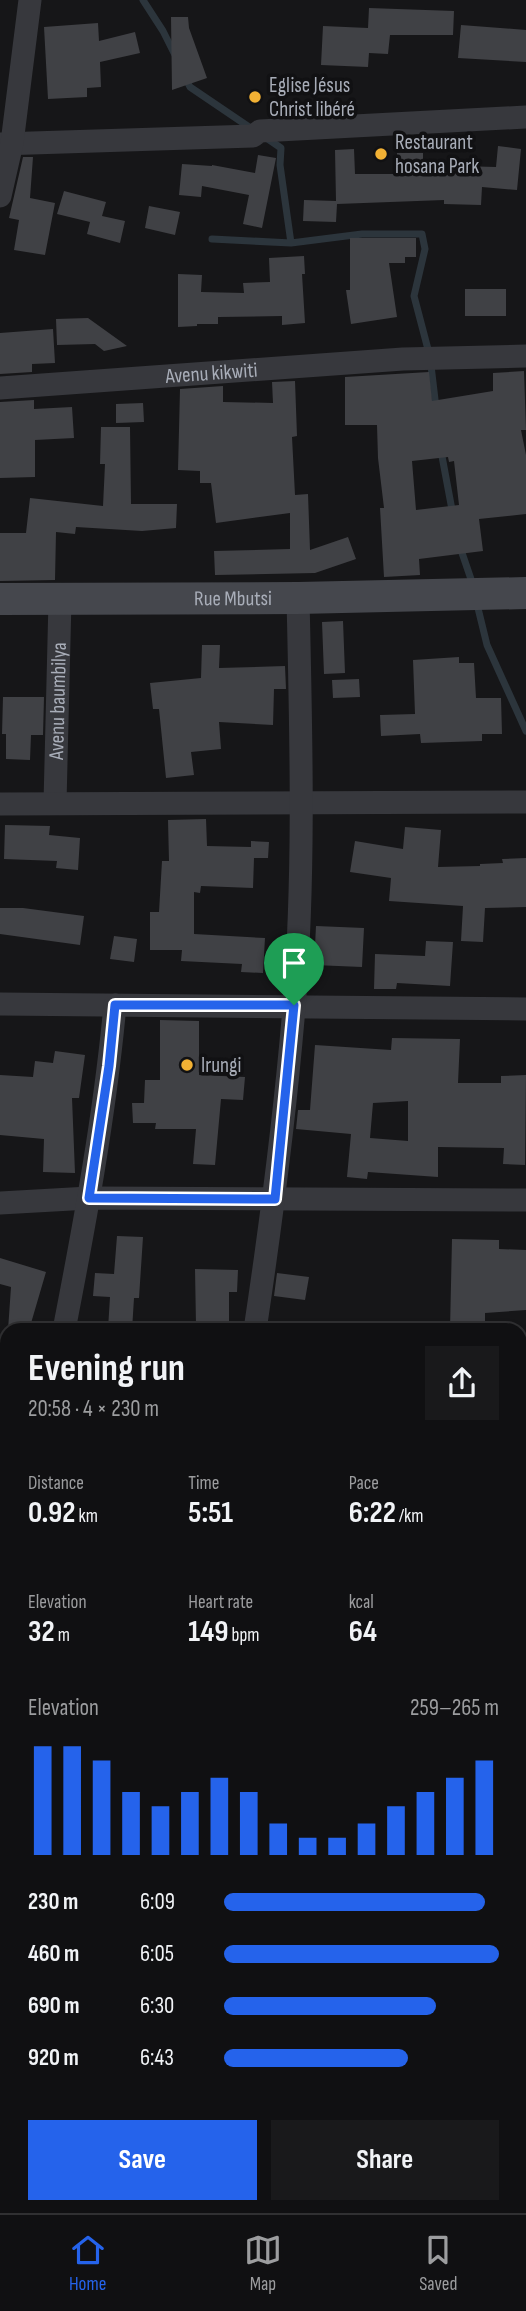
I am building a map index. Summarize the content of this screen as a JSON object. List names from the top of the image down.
{
  "streets": {
    "street": ["Avenu kikwiti", "Rue Mbutsi", "Avenu baumbilya"]
  },
  "crossings": [
    ["Rue Mbutsi", "Avenu baumbilya"]
  ],
  "places": ["Eglise Jésus Christ libéré", "Restaurant hosana Park", "Irungi"],
  "page": {
    "heading": ["Evening run", "20:58 · 4 × 230 m"],
    "stats": [
      ["Distance", "0.92 km"],
      ["Time", "5:51"],
      ["Pace", "6:22 /km"],
      ["Elevation", "32 m"],
      ["Heart rate", "149 bpm"],
      ["kcal", "64"]
    ],
    "chart": ["Elevation", "259–265 m"],
    "list": [
      {
        "name": "230 m",
        "note": "6:09"
      },
      {
        "name": "460 m",
        "note": "6:05"
      },
      {
        "name": "690 m",
        "note": "6:30"
      },
      {
        "name": "920 m",
        "note": "6:43"
      }
    ],
    "buttons": ["Save", "Share"],
    "tabs": ["Home", "Map", "Saved"]
  }
}
